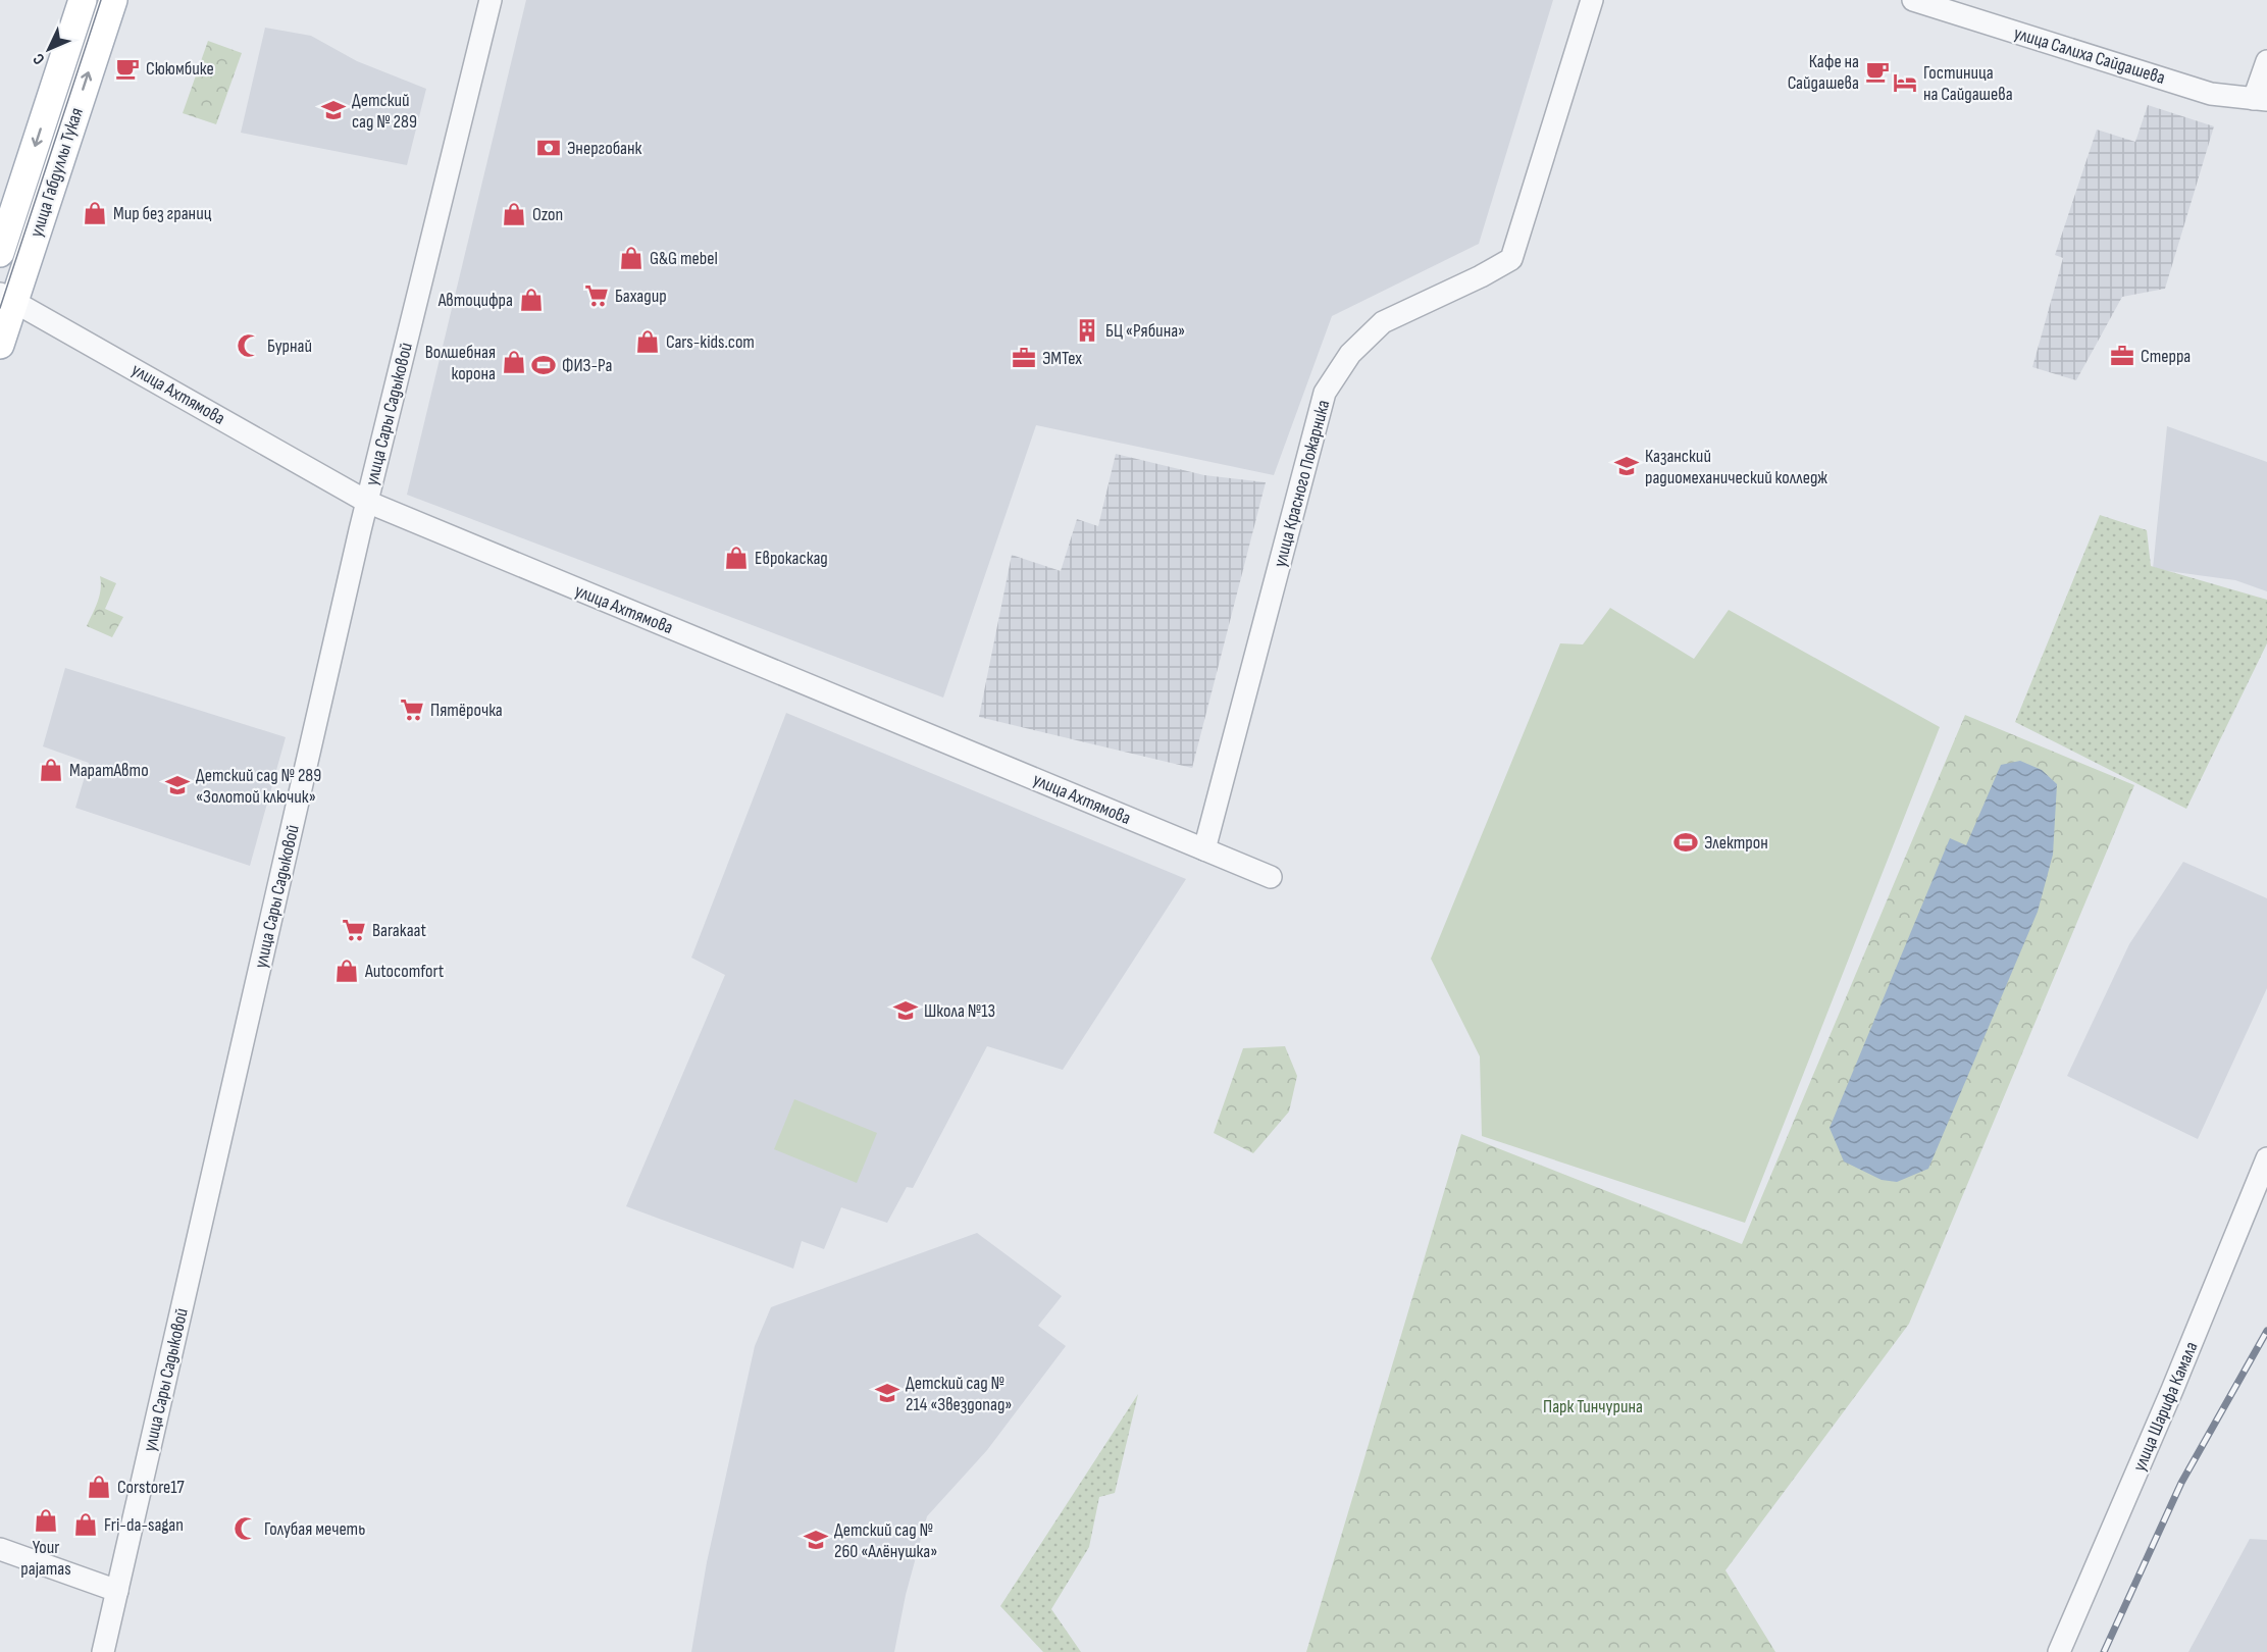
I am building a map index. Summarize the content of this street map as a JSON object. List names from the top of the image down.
{
  "streets": {
    "main road": ["улица Габдуллы Тукая"],
    "street": [
      "улица Салиха Сайдашева",
      "улица Ахтямова",
      "улица Сары Садыковой",
      "улица Красного Пожарника",
      "улица Шарифа Камала"
    ]
  },
  "crossings": [
    ["улица Габдуллы Тукая", "улица Ахтямова"],
    ["улица Ахтямова", "улица Сары Садыковой"],
    ["улица Ахтямова", "улица Красного Пожарника"]
  ],
  "parks": ["Парк Тинчурина"],
  "places": {
    "cafe": ["Сююмбике", "Кафе на Сайдашева"],
    "hotel": ["Гостиница на Сайдашева"],
    "school or university": [
      "Детский сад № 289",
      "Казанский радиомеханический колледж",
      "Детский сад № 289 «Золотой ключик»",
      "Школа №13",
      "Детский сад № 214 «Звездопад»",
      "Детский сад № 260 «Алёнушка»"
    ],
    "bank": ["Энергобанк"],
    "shop": [
      "Мир без границ",
      "Ozon",
      "G&G mebel",
      "Автоцифра",
      "Cars-kids.com",
      "Волшебная корона",
      "Еврокаскад",
      "МаратАвто",
      "Autocomfort",
      "Corstore17",
      "Your pajamas",
      "Fri-da-sagan"
    ],
    "supermarket": ["Бахадир", "Пятёрочка", "Barakaat"],
    "building": ["БЦ «Рябина»"],
    "mosque": ["Бурнай", "Голубая мечеть"],
    "office": ["Стерра", "ЭМТех"],
    "sports": ["ФИЗ-Ра", "Электрон"]
  },
  "north": "bottom left"
}
